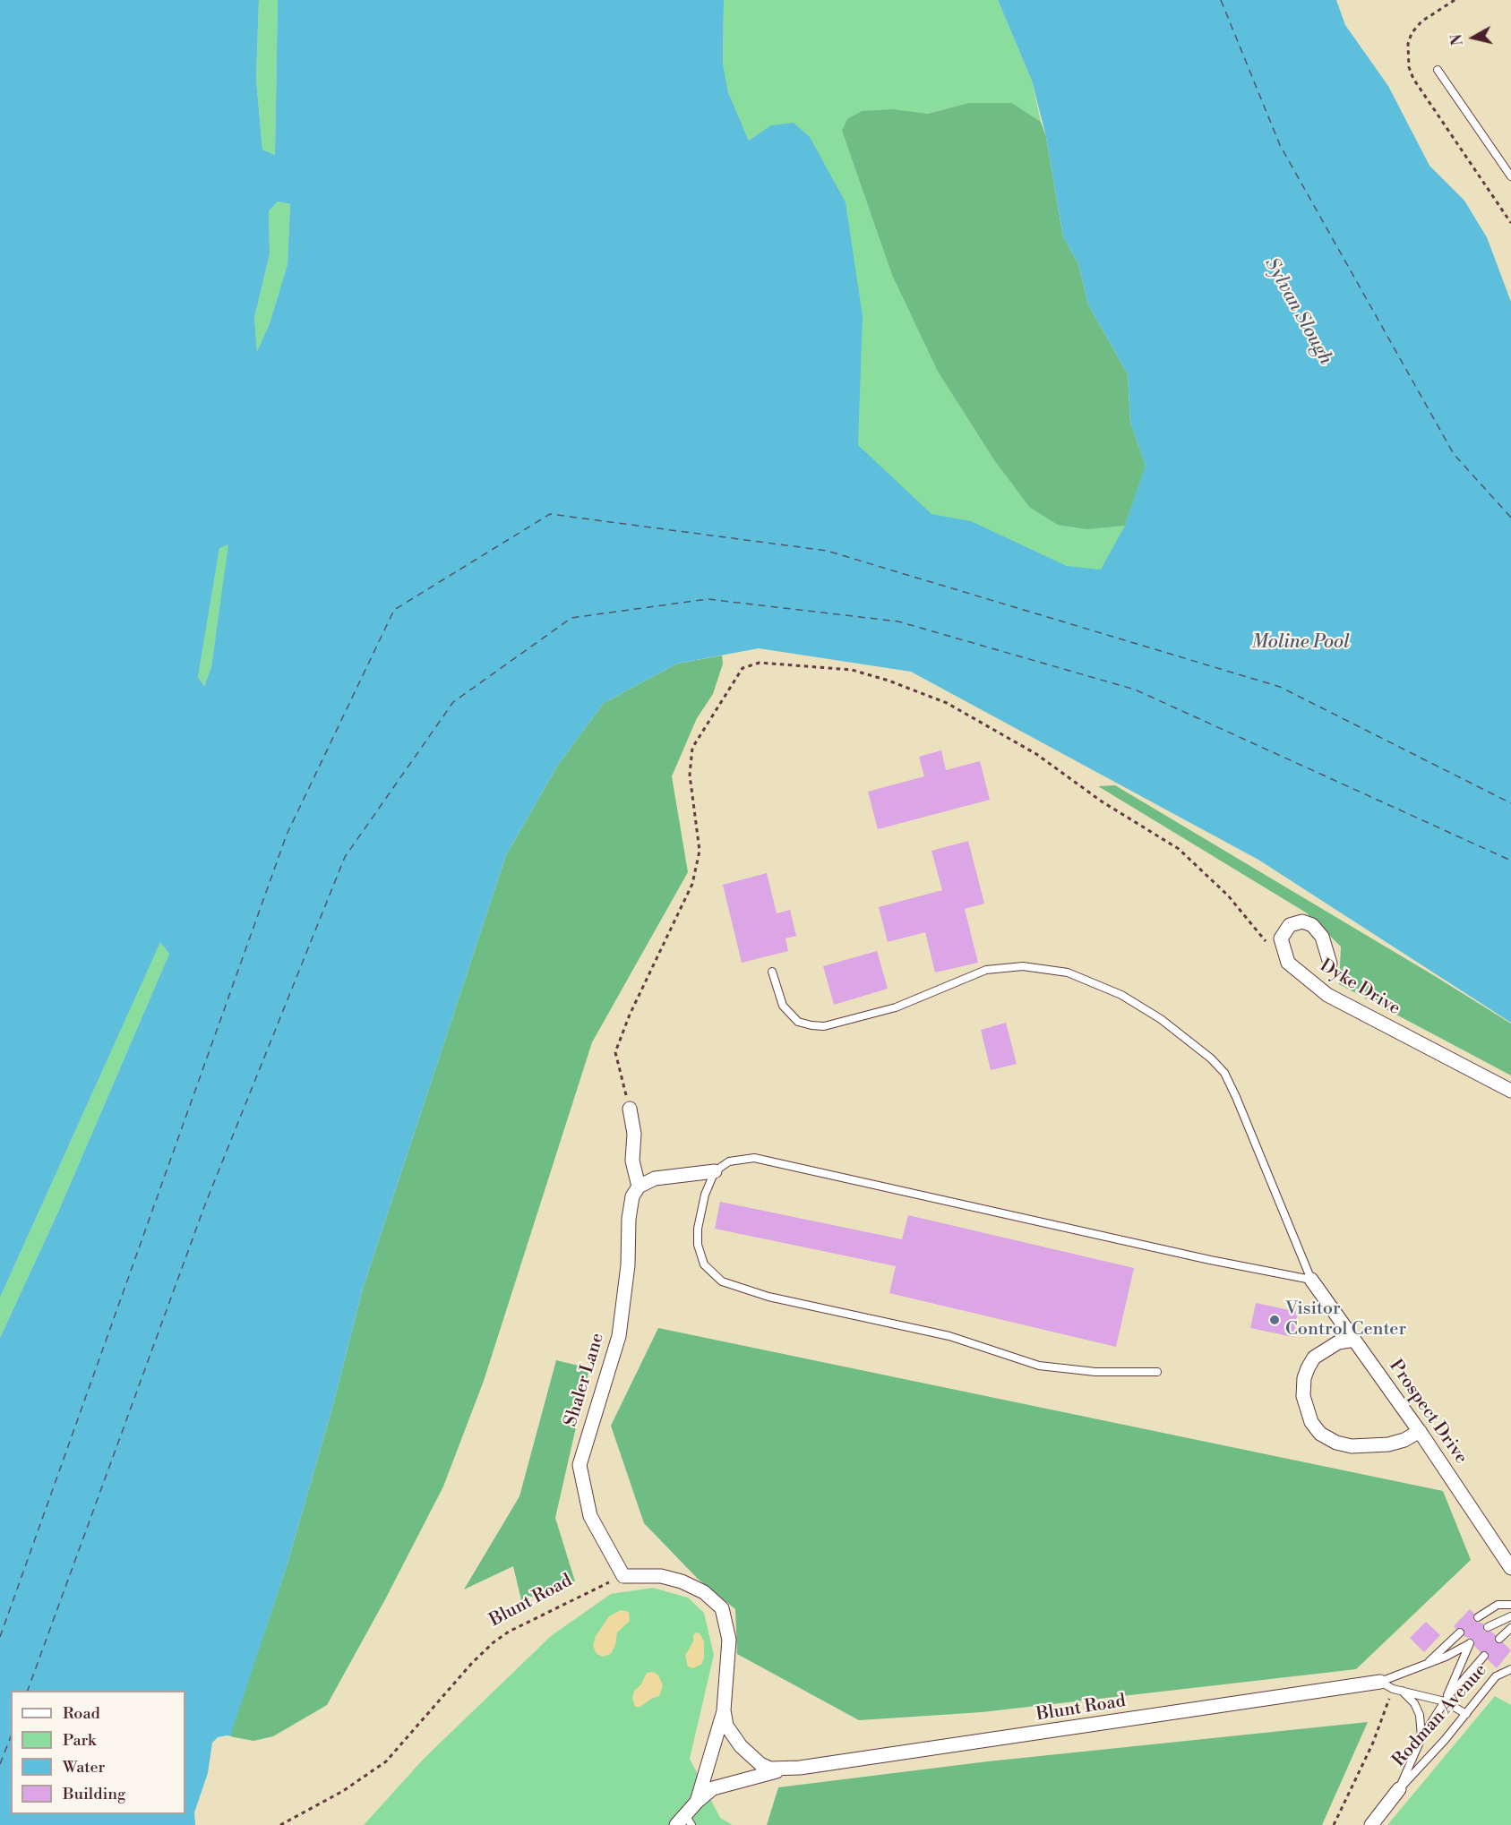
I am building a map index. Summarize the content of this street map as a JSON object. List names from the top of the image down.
{
  "streets": {
    "street": [
      "Dyke Drive",
      "Shaler Lane",
      "Prospect Drive",
      "Blunt Road",
      "Rodman Avenue"
    ]
  },
  "crossings": [
    ["Shaler Lane", "Blunt Road"],
    ["Blunt Road", "Rodman Avenue"]
  ],
  "water": ["Sylvan Slough", "Moline Pool"],
  "places": ["Visitor Control Center"],
  "legend": [
    "Road",
    "Park",
    "Water",
    "Building"
  ],
  "north": "left"
}
